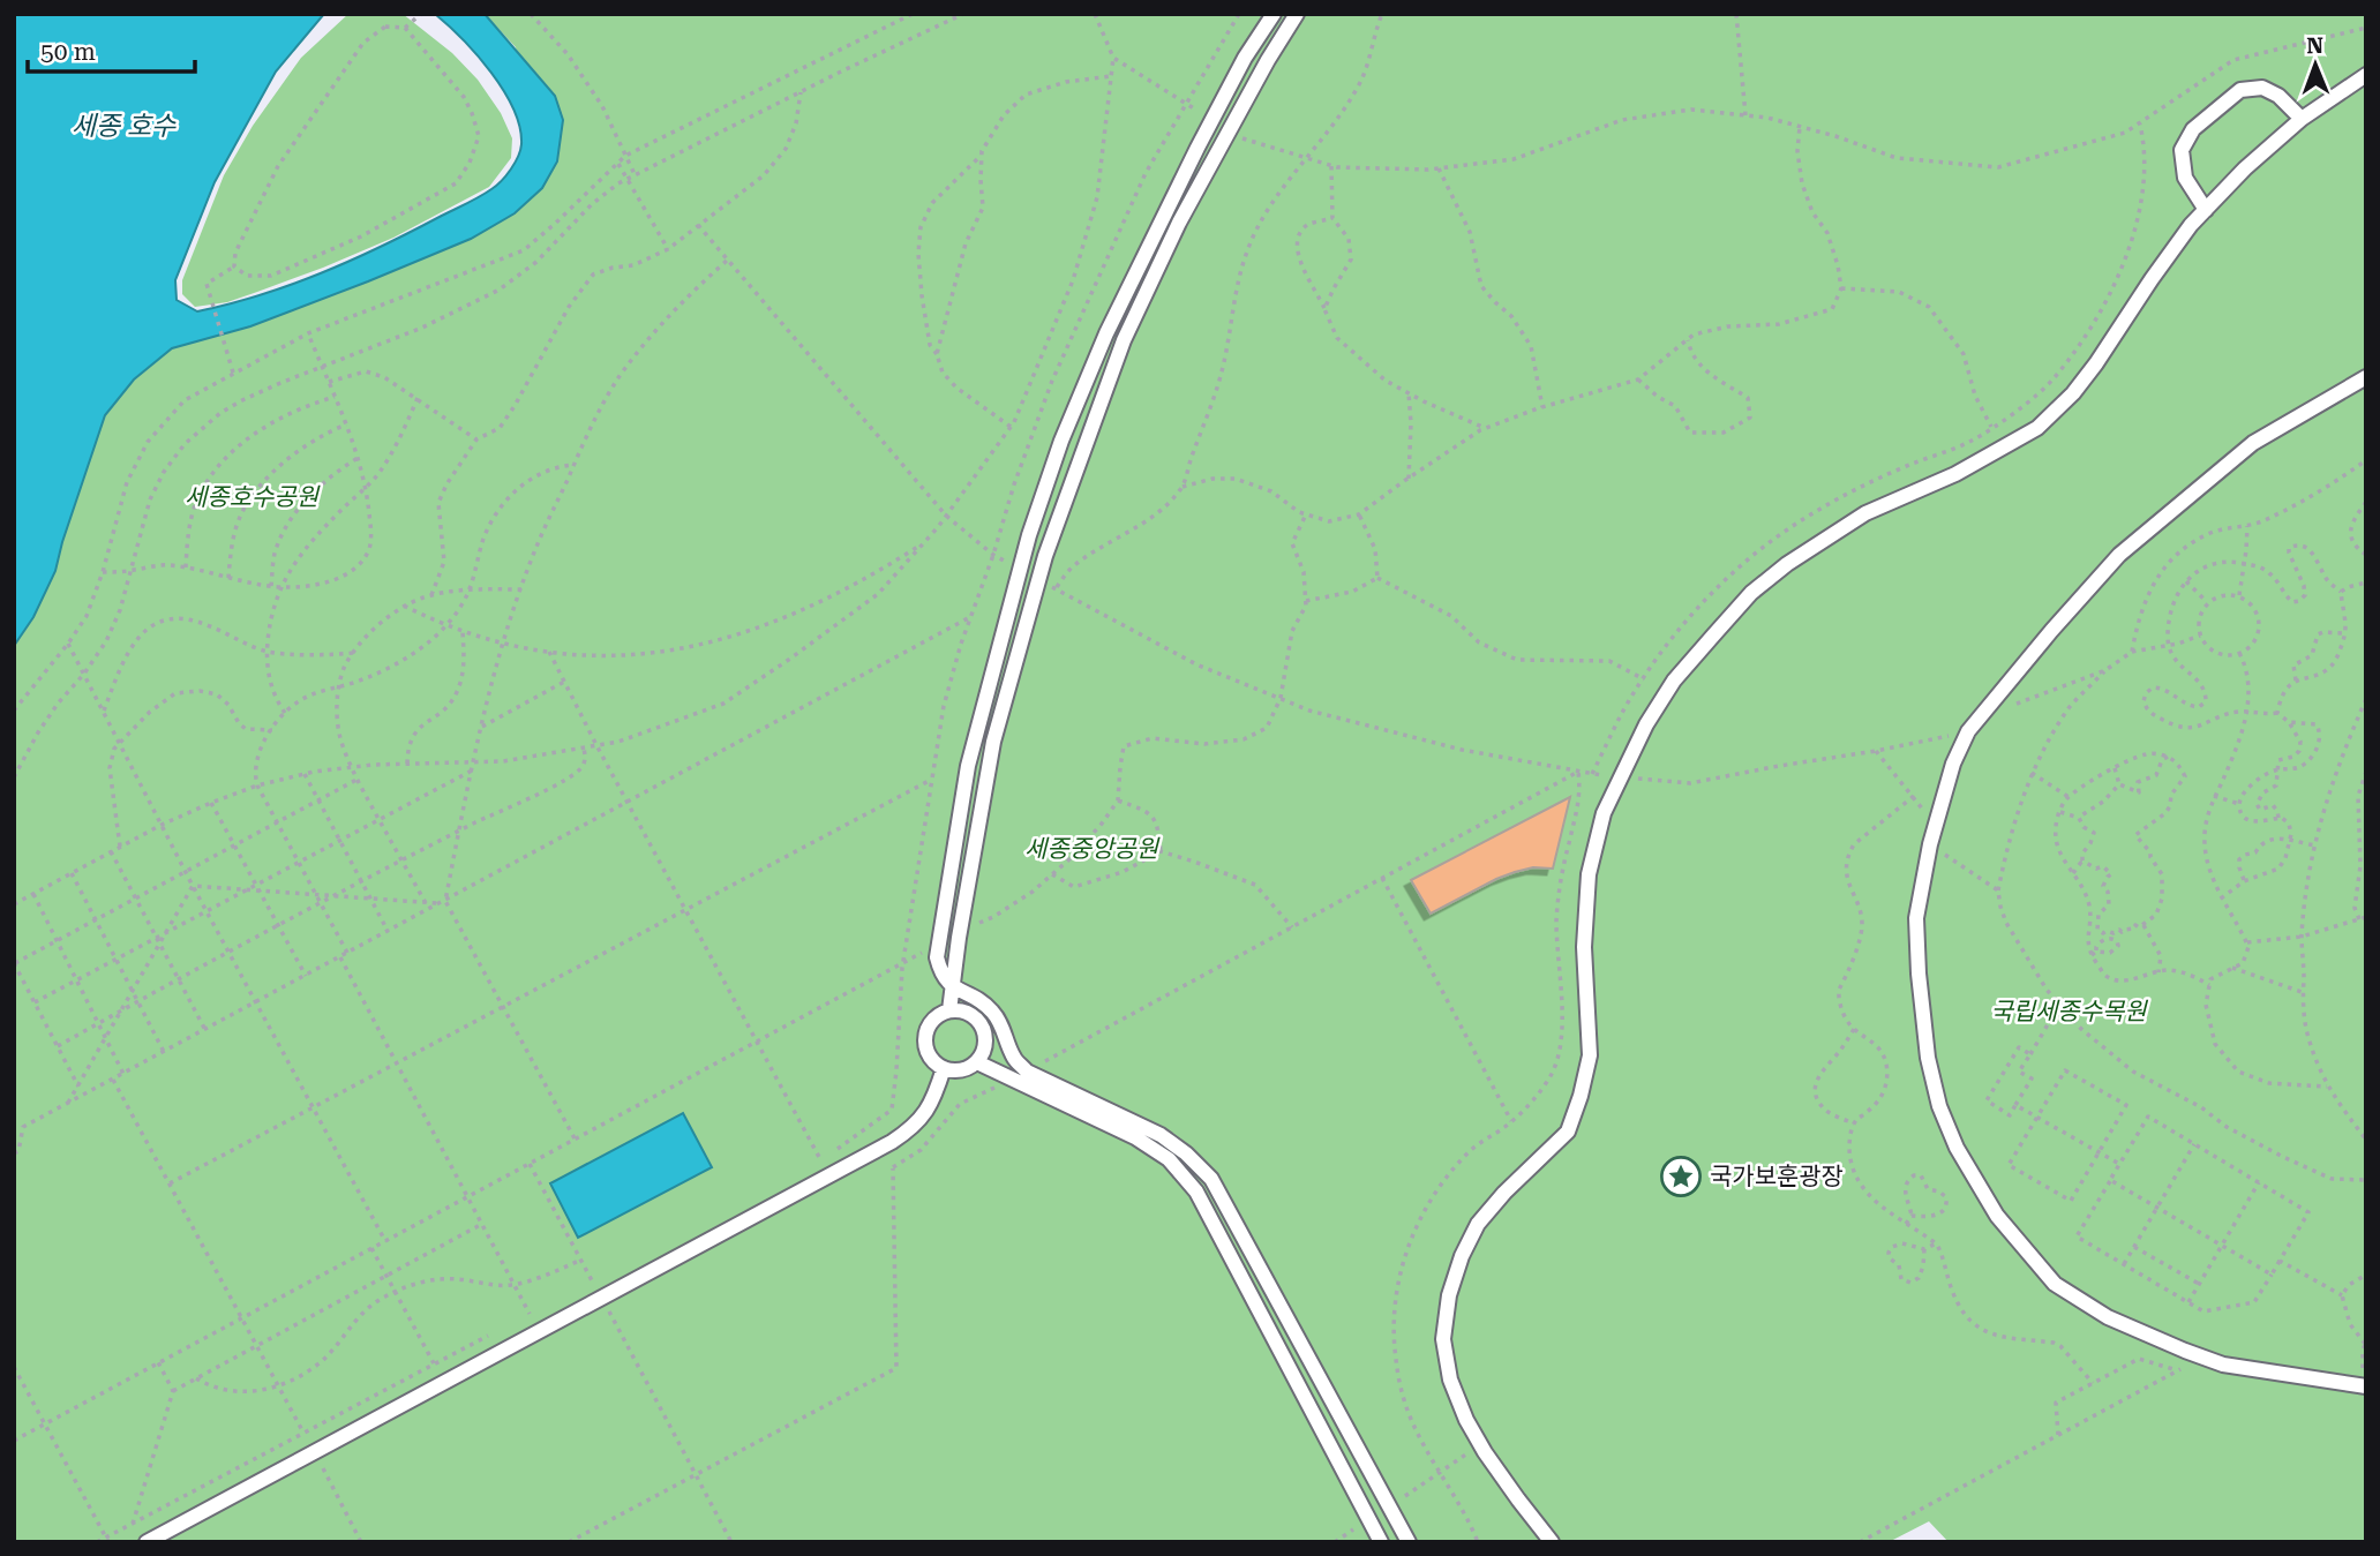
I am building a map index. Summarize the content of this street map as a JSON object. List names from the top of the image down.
{
  "water": ["세종 호수"],
  "parks": ["세종호수공원", "세종중앙공원", "국립세종수목원"],
  "places": {
    "place": ["국가보훈광장"]
  },
  "scale_bar": "50 m",
  "north": "top"
}
